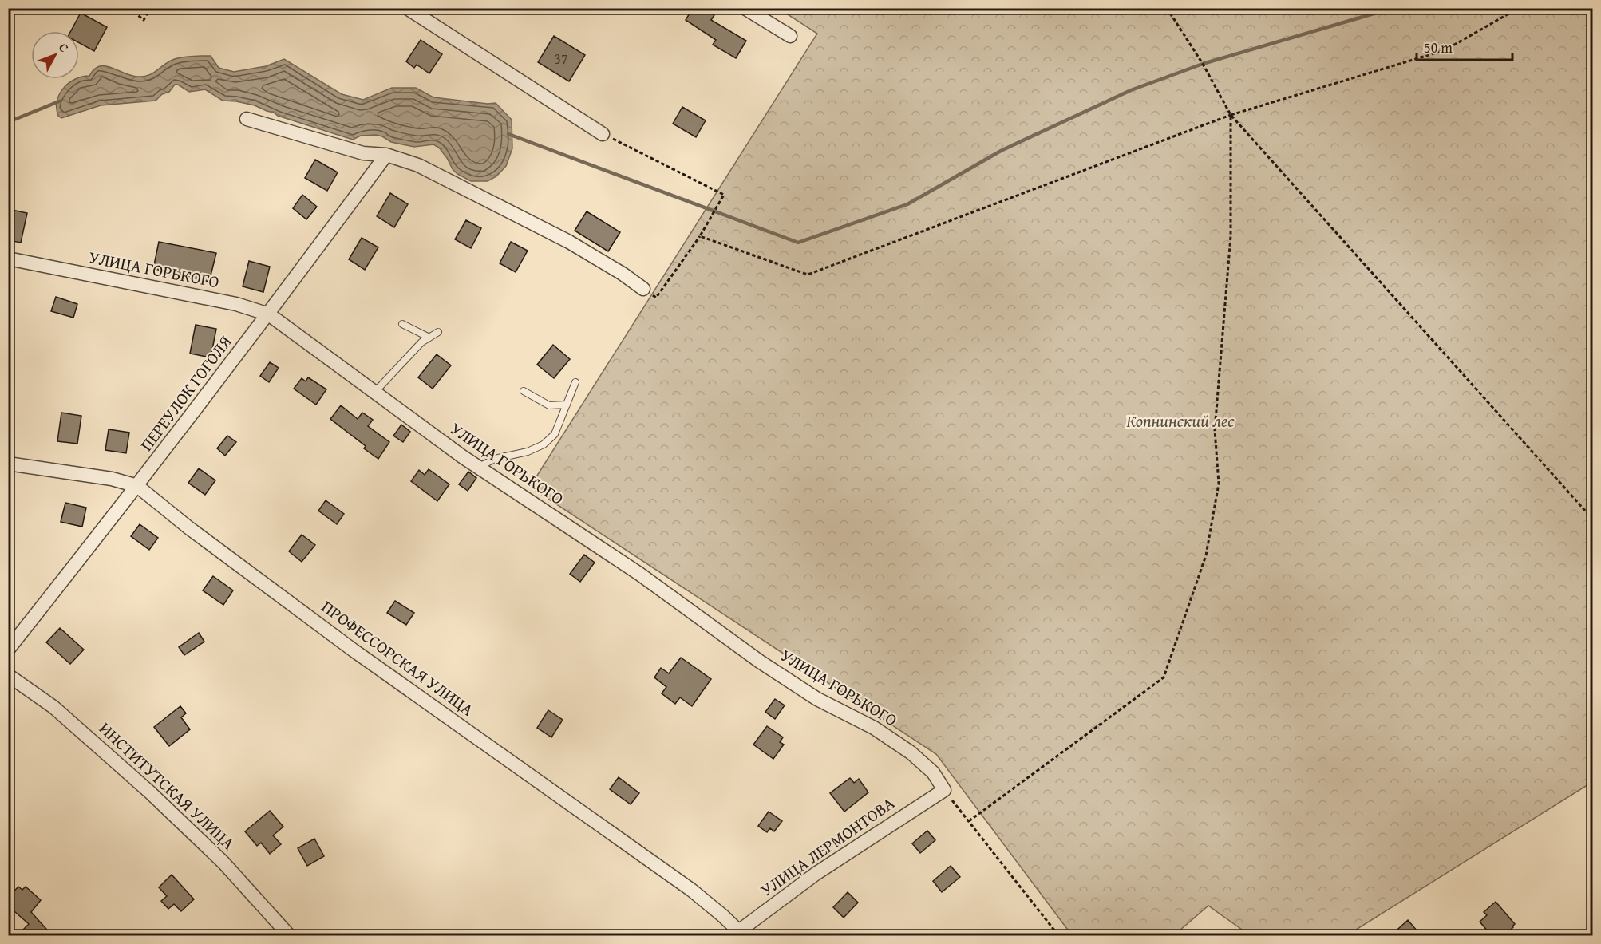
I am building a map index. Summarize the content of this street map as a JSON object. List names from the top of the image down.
{
  "streets": {
    "street": [
      "УЛИЦА ГОРЬКОГО",
      "ПЕРЕУЛОК ГОГОЛЯ",
      "ПРОФЕССОРСКАЯ УЛИЦА",
      "ИНСТИТУТСКАЯ УЛИЦА",
      "УЛИЦА ЛЕРМОНТОВА"
    ]
  },
  "crossings": [
    ["УЛИЦА ГОРЬКОГО", "ПЕРЕУЛОК ГОГОЛЯ"],
    ["УЛИЦА ГОРЬКОГО", "УЛИЦА ЛЕРМОНТОВА"],
    ["ПЕРЕУЛОК ГОГОЛЯ", "ПРОФЕССОРСКАЯ УЛИЦА"],
    ["ПРОФЕССОРСКАЯ УЛИЦА", "УЛИЦА ЛЕРМОНТОВА"]
  ],
  "parks": ["Копнинский лес"],
  "house_numbers": ["37"],
  "scale_bar": "50 m",
  "north": "top right"
}
